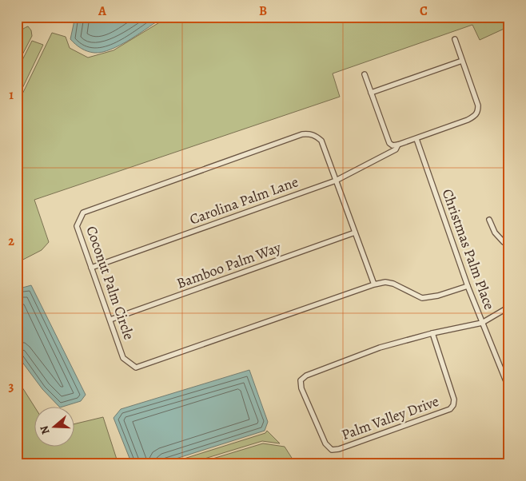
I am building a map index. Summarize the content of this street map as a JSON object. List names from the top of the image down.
{
  "streets": {
    "street": [
      "Carolina Palm Lane",
      "Christmas Palm Place",
      "Bamboo Palm Way",
      "Coconut Palm Circle",
      "Palm Valley Drive"
    ]
  },
  "crossings": [
    ["Carolina Palm Lane", "Christmas Palm Place"],
    ["Carolina Palm Lane", "Coconut Palm Circle"],
    ["Christmas Palm Place", "Coconut Palm Circle"],
    ["Christmas Palm Place", "Palm Valley Drive"],
    ["Bamboo Palm Way", "Coconut Palm Circle"]
  ],
  "north": "left",
  "grid": {
    "columns": ["A", "B", "C"],
    "rows": ["1", "2", "3"]
  }
}
